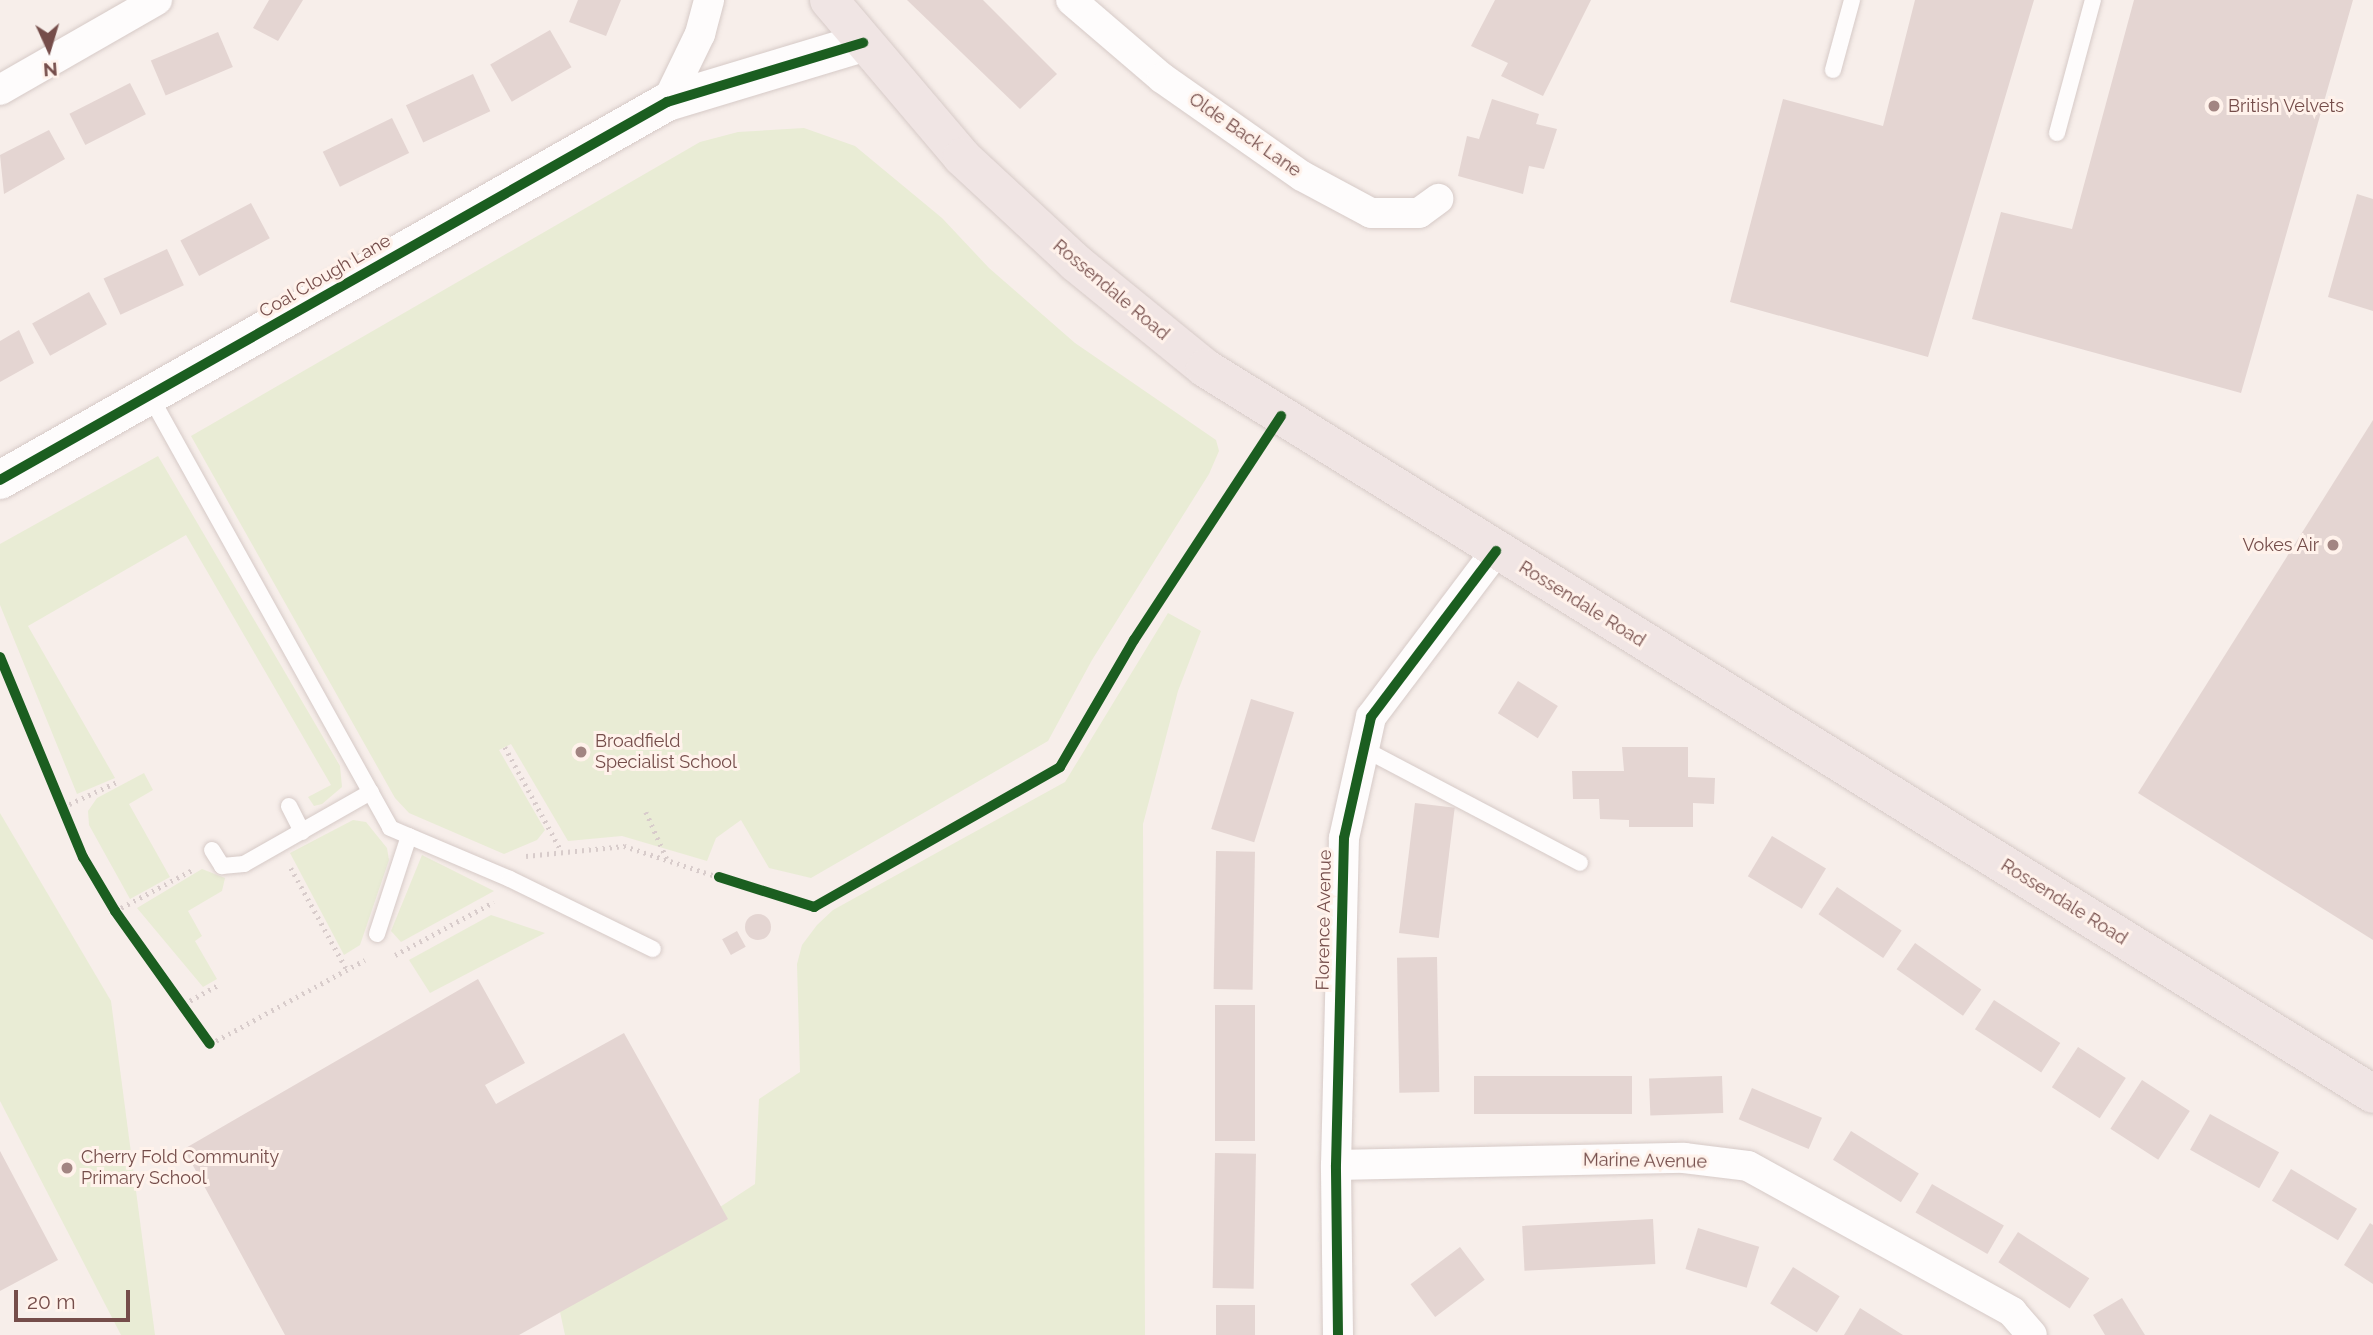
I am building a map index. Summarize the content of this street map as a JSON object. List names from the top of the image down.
{
  "streets": {
    "highway": ["Rossendale Road"],
    "street": [
      "Olde Back Lane",
      "Coal Clough Lane",
      "Florence Avenue",
      "Marine Avenue"
    ]
  },
  "crossings": [
    ["Coal Clough Lane", "Rossendale Road"],
    ["Rossendale Road", "Florence Avenue"],
    ["Florence Avenue", "Marine Avenue"]
  ],
  "places": [
    "British Velvets",
    "Vokes Air",
    "Broadfield Specialist School",
    "Cherry Fold Community Primary School"
  ],
  "scale_bar": "20 m",
  "north": "bottom"
}
